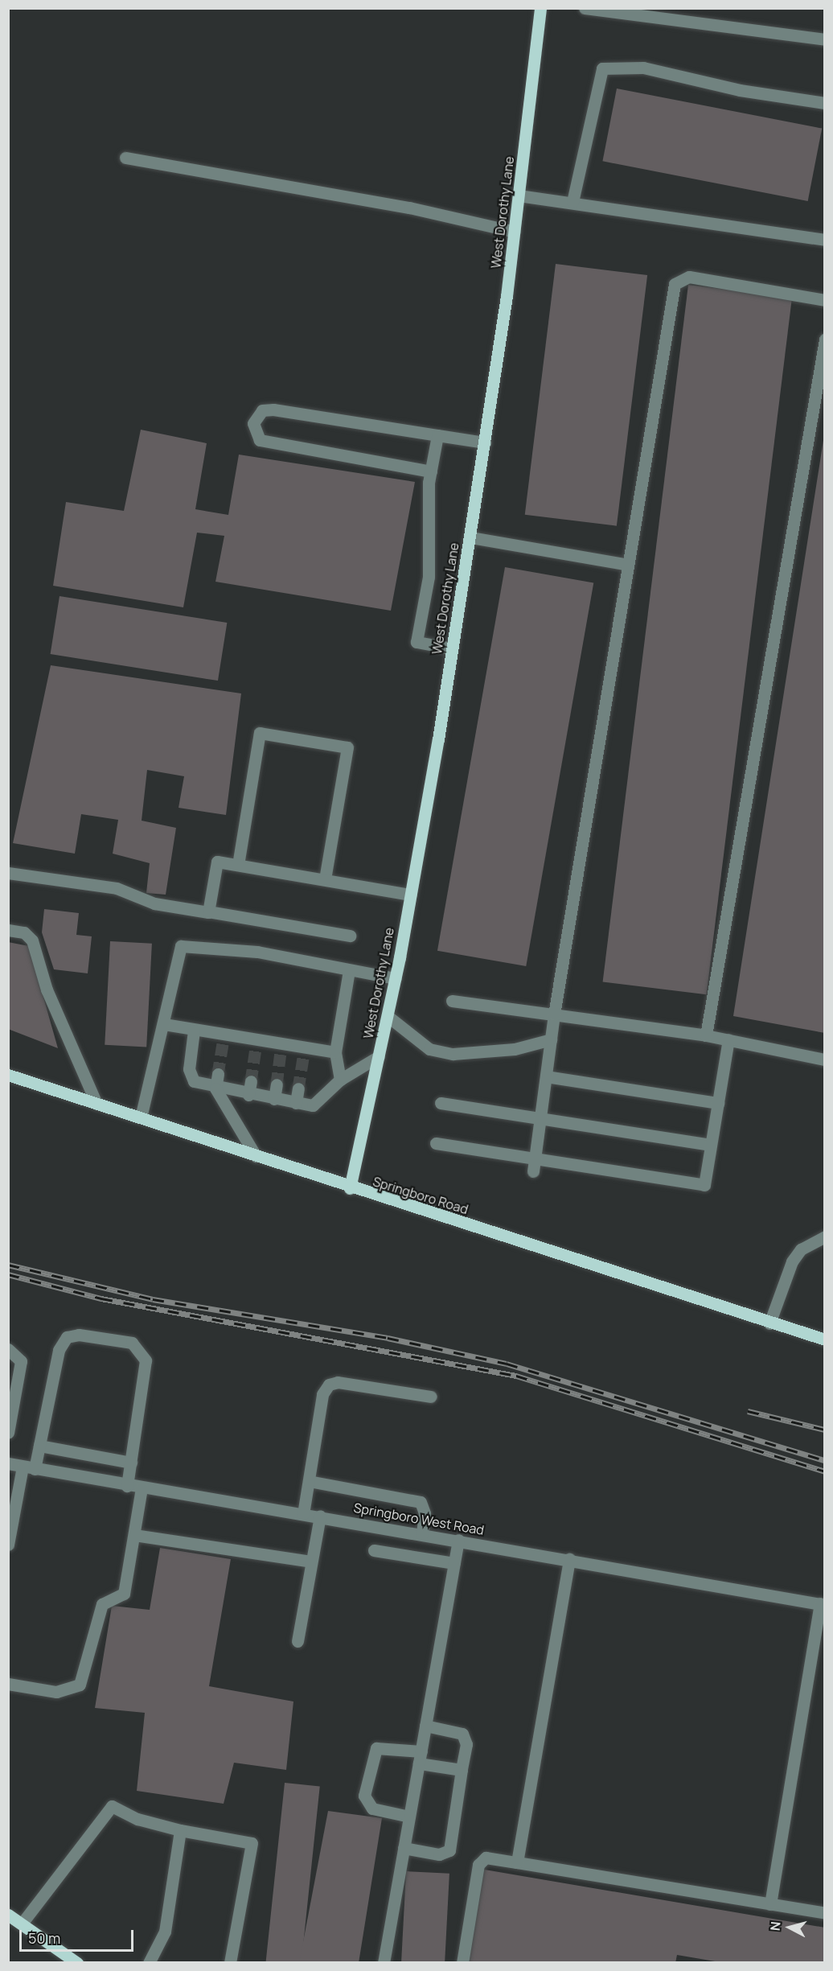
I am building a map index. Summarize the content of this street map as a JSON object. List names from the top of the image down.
{
  "streets": {
    "main road": ["West Dorothy Lane", "Springboro Road"],
    "street": ["Springboro West Road"]
  },
  "crossings": [
    ["West Dorothy Lane", "Springboro Road"]
  ],
  "scale_bar": "50 m",
  "north": "left"
}
